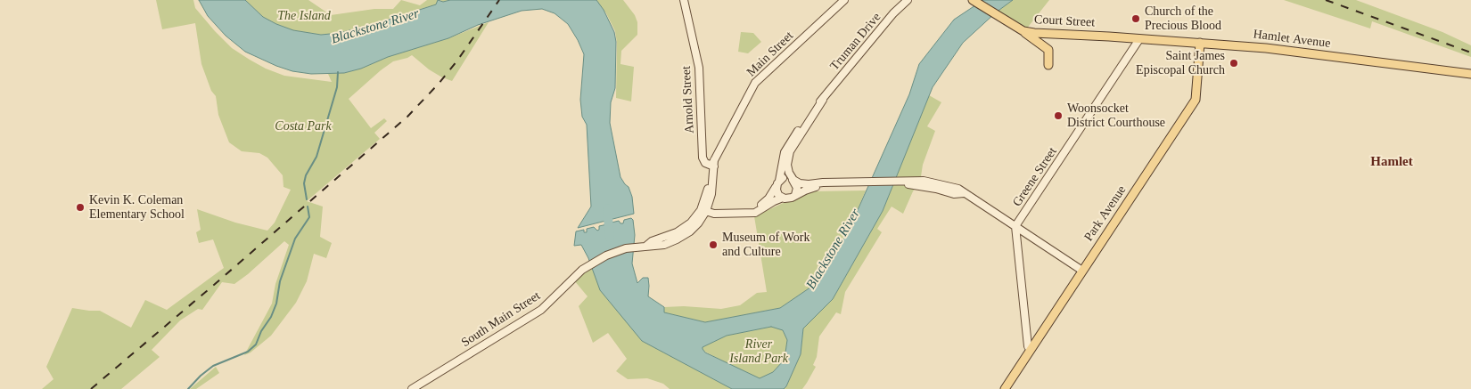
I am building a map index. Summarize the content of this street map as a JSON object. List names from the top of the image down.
{
  "streets": {
    "main road": [
      "Court Street",
      "Hamlet Avenue",
      "Truman Drive",
      "Main Street",
      "Arnold Street",
      "Greene Street",
      "Park Avenue",
      "South Main Street"
    ]
  },
  "crossings": [
    ["Court Street", "Hamlet Avenue"],
    ["Hamlet Avenue", "Greene Street"],
    ["Hamlet Avenue", "Park Avenue"],
    ["Main Street", "Arnold Street"],
    ["Main Street", "South Main Street"]
  ],
  "districts": ["Hamlet"],
  "water": ["Blackstone River"],
  "parks": ["The Island", "Costa Park", "River Island Park"],
  "places": [
    "Church of the Precious Blood",
    "Saint James Episcopal Church",
    "Woonsocket District Courthouse",
    "Kevin K. Coleman Elementary School",
    "Museum of Work and Culture"
  ]
}
